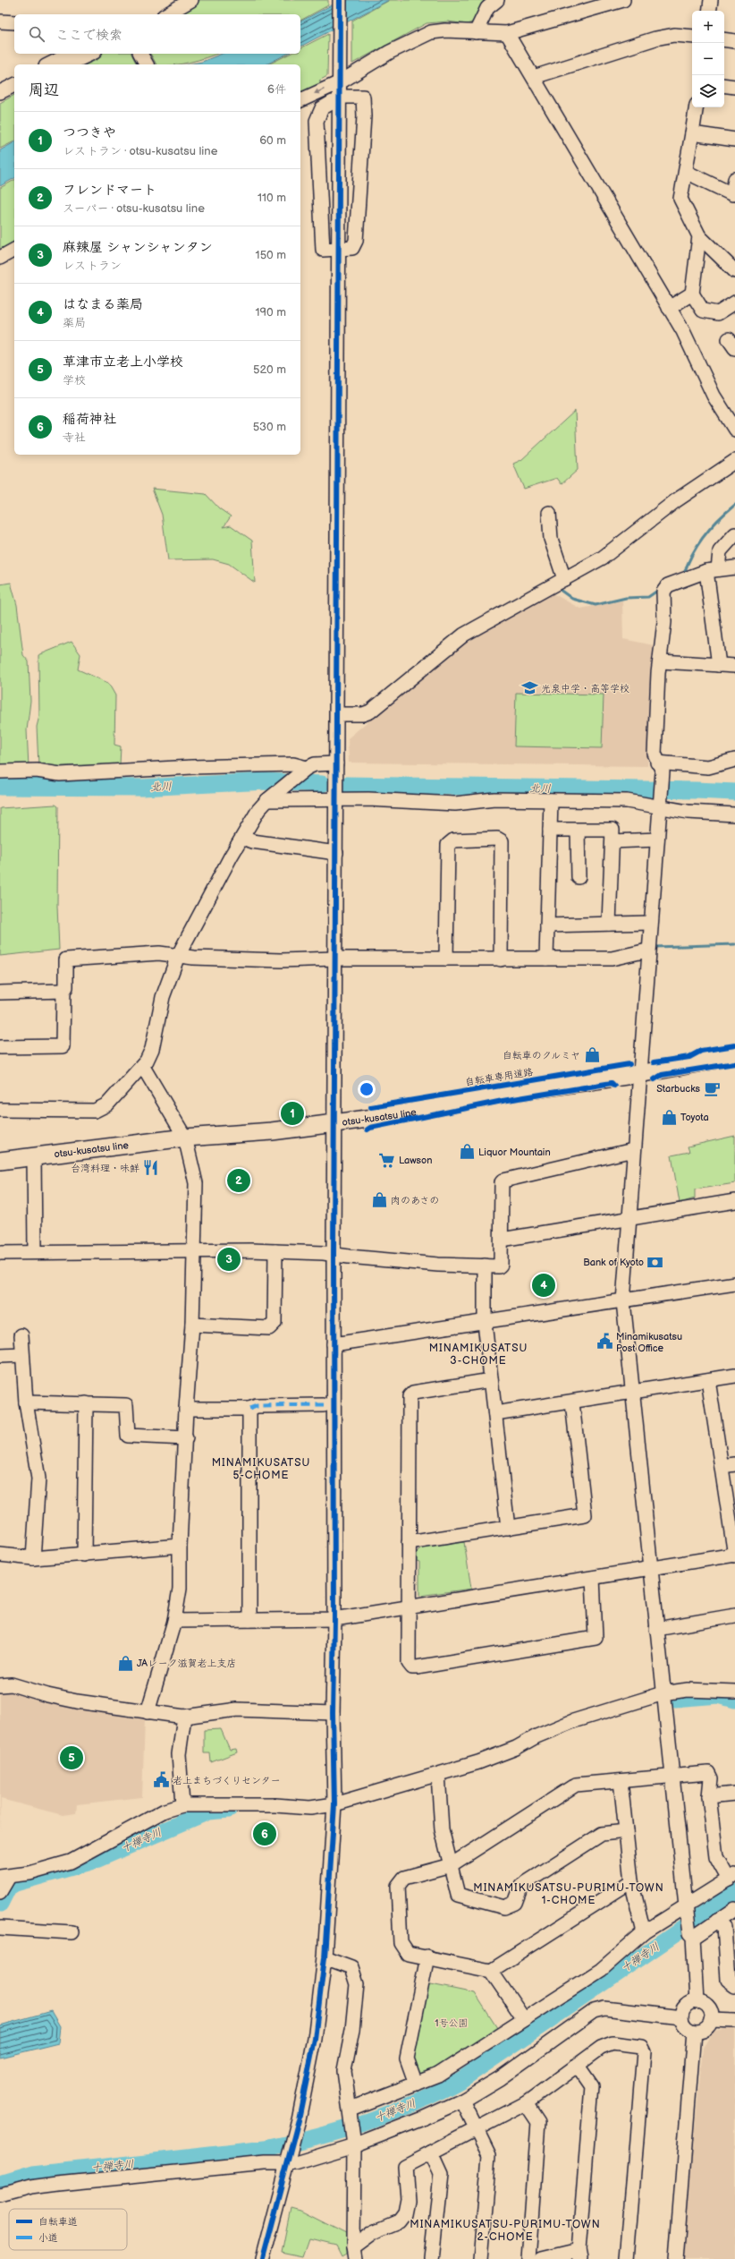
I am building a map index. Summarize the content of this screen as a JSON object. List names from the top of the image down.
{
  "streets": {
    "main road": ["otsu-kusatsu line"],
    "cycle path": ["自転車専用道路"]
  },
  "districts": [
    "MINAMIKUSATSU 3-CHOME",
    "MINAMIKUSATSU 5-CHOME",
    "MINAMIKUSATSU-PURIMU-TOWN 1-CHOME",
    "MINAMIKUSATSU-PURIMU-TOWN 2-CHOME"
  ],
  "water": ["北川", "十禅寺川"],
  "parks": ["1号公園"],
  "places": {
    "school or university": ["光泉中学・高等学校"],
    "shop": [
      "自転車のクルミヤ",
      "Toyota",
      "Liquor Mountain",
      "肉のあさの",
      "JAレーク滋賀老上支店"
    ],
    "cafe": ["Starbucks"],
    "supermarket": ["Lawson"],
    "restaurant": ["台湾料理・味鮮"],
    "bank": ["Bank of Kyoto"],
    "public building": ["Minamikusatsu Post Office", "老上まちづくりセンター"]
  },
  "legend": ["自転車道", "小道"],
  "page": {
    "map_buttons": ["+", "−"],
    "search": "ここで検索",
    "heading": ["周辺", "6件"],
    "list": [
      {
        "mark": "1",
        "name": "つつきや",
        "note": "レストラン · otsu-kusatsu line",
        "value": "60 m"
      },
      {
        "mark": "2",
        "name": "フレンドマート",
        "note": "スーパー · otsu-kusatsu line",
        "value": "110 m"
      },
      {
        "mark": "3",
        "name": "麻辣屋 シャンシャンタン",
        "note": "レストラン",
        "value": "150 m"
      },
      {
        "mark": "4",
        "name": "はなまる薬局",
        "note": "薬局",
        "value": "190 m"
      },
      {
        "mark": "5",
        "name": "草津市立老上小学校",
        "note": "学校",
        "value": "520 m"
      },
      {
        "mark": "6",
        "name": "稲荷神社",
        "note": "寺社",
        "value": "530 m"
      }
    ],
    "pins": [
      "1",
      "2",
      "3",
      "4",
      "5",
      "6"
    ]
  }
}
